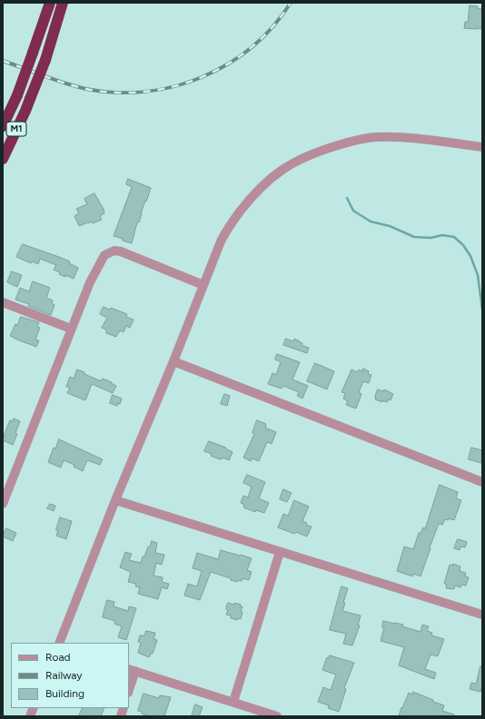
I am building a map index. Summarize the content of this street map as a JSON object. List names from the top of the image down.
{
  "streets": {
    "highway": ["M1"]
  },
  "legend": ["Road", "Railway", "Building"]
}
